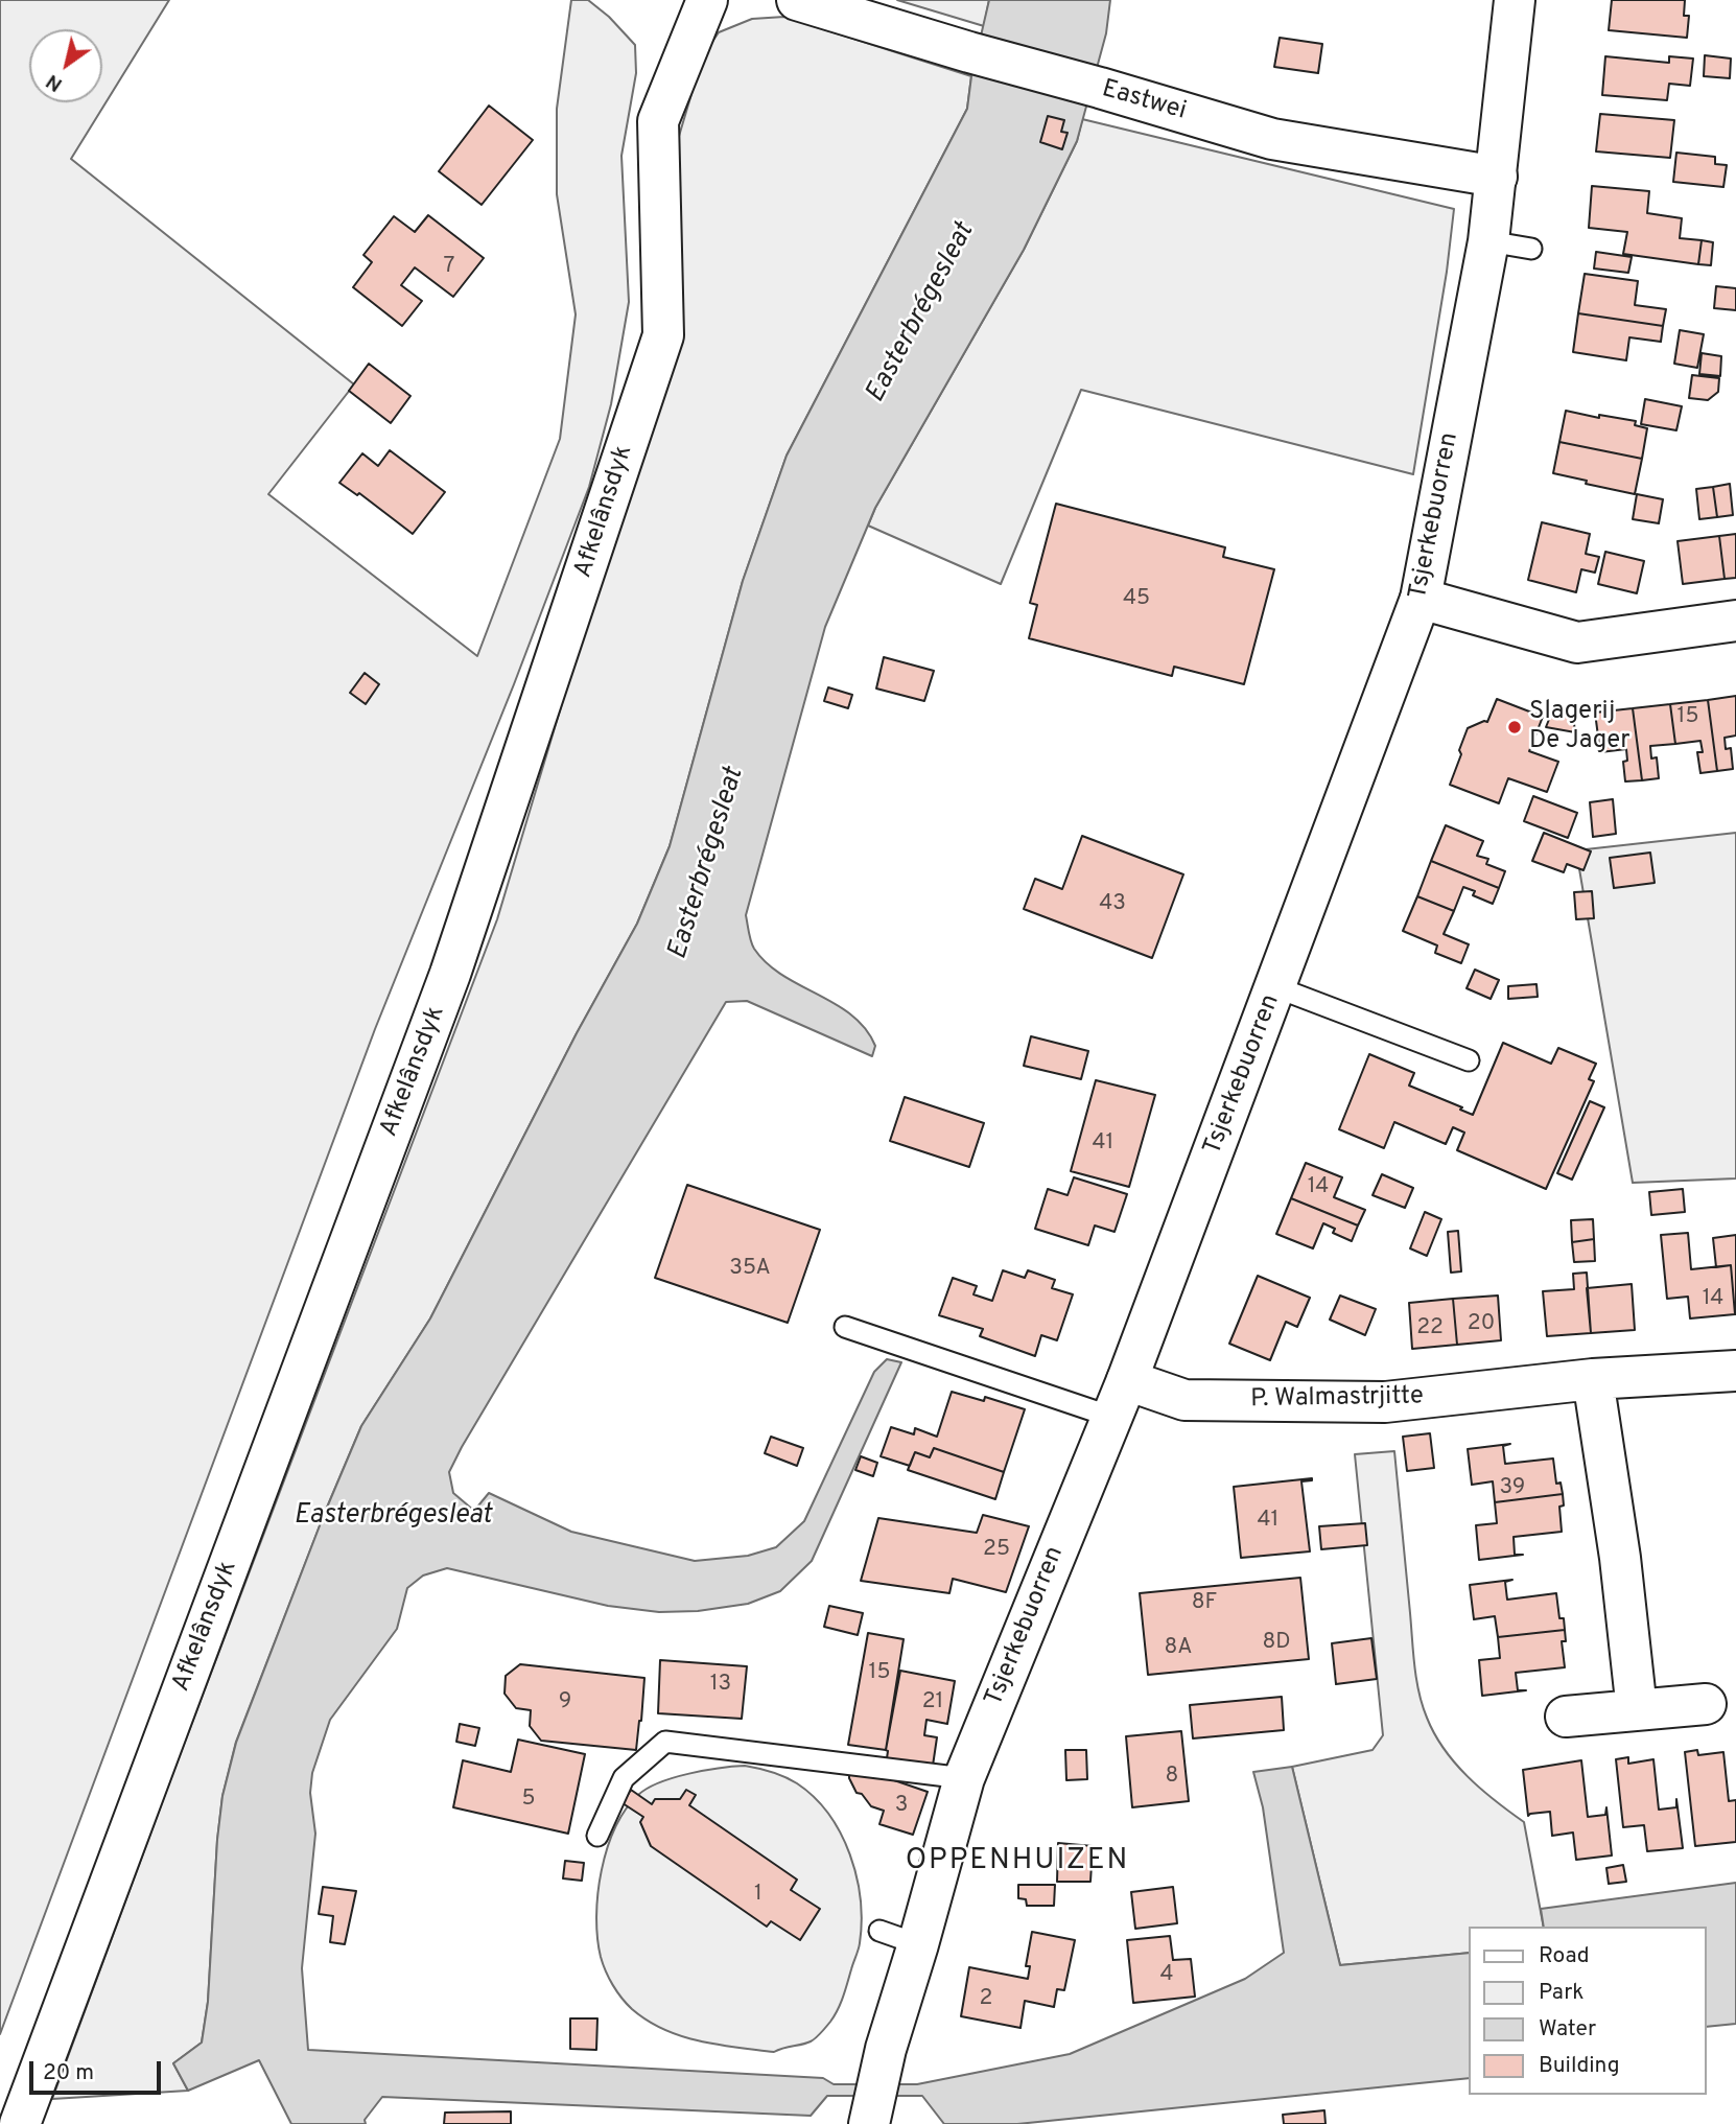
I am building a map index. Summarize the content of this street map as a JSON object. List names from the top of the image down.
{
  "streets": {
    "street": [
      "Eastwei",
      "Afkelânsdyk",
      "Tsjerkebuorren",
      "P. Walmastrjitte"
    ]
  },
  "crossings": [
    ["Eastwei", "Tsjerkebuorren"],
    ["Tsjerkebuorren", "P. Walmastrjitte"]
  ],
  "districts": ["OPPENHUIZEN"],
  "water": ["Easterbrégesleat"],
  "places": ["Slagerij De Jager"],
  "house_numbers": [
    "7",
    "45",
    "15",
    "43",
    "41",
    "14",
    "35A",
    "14",
    "20",
    "22",
    "39",
    "41",
    "25",
    "8F",
    "8D",
    "8A",
    "15",
    "13",
    "9",
    "21",
    "8",
    "5",
    "3",
    "1",
    "4",
    "2"
  ],
  "legend": [
    "Road",
    "Park",
    "Water",
    "Building"
  ],
  "scale_bar": "20 m",
  "north": "bottom left"
}
